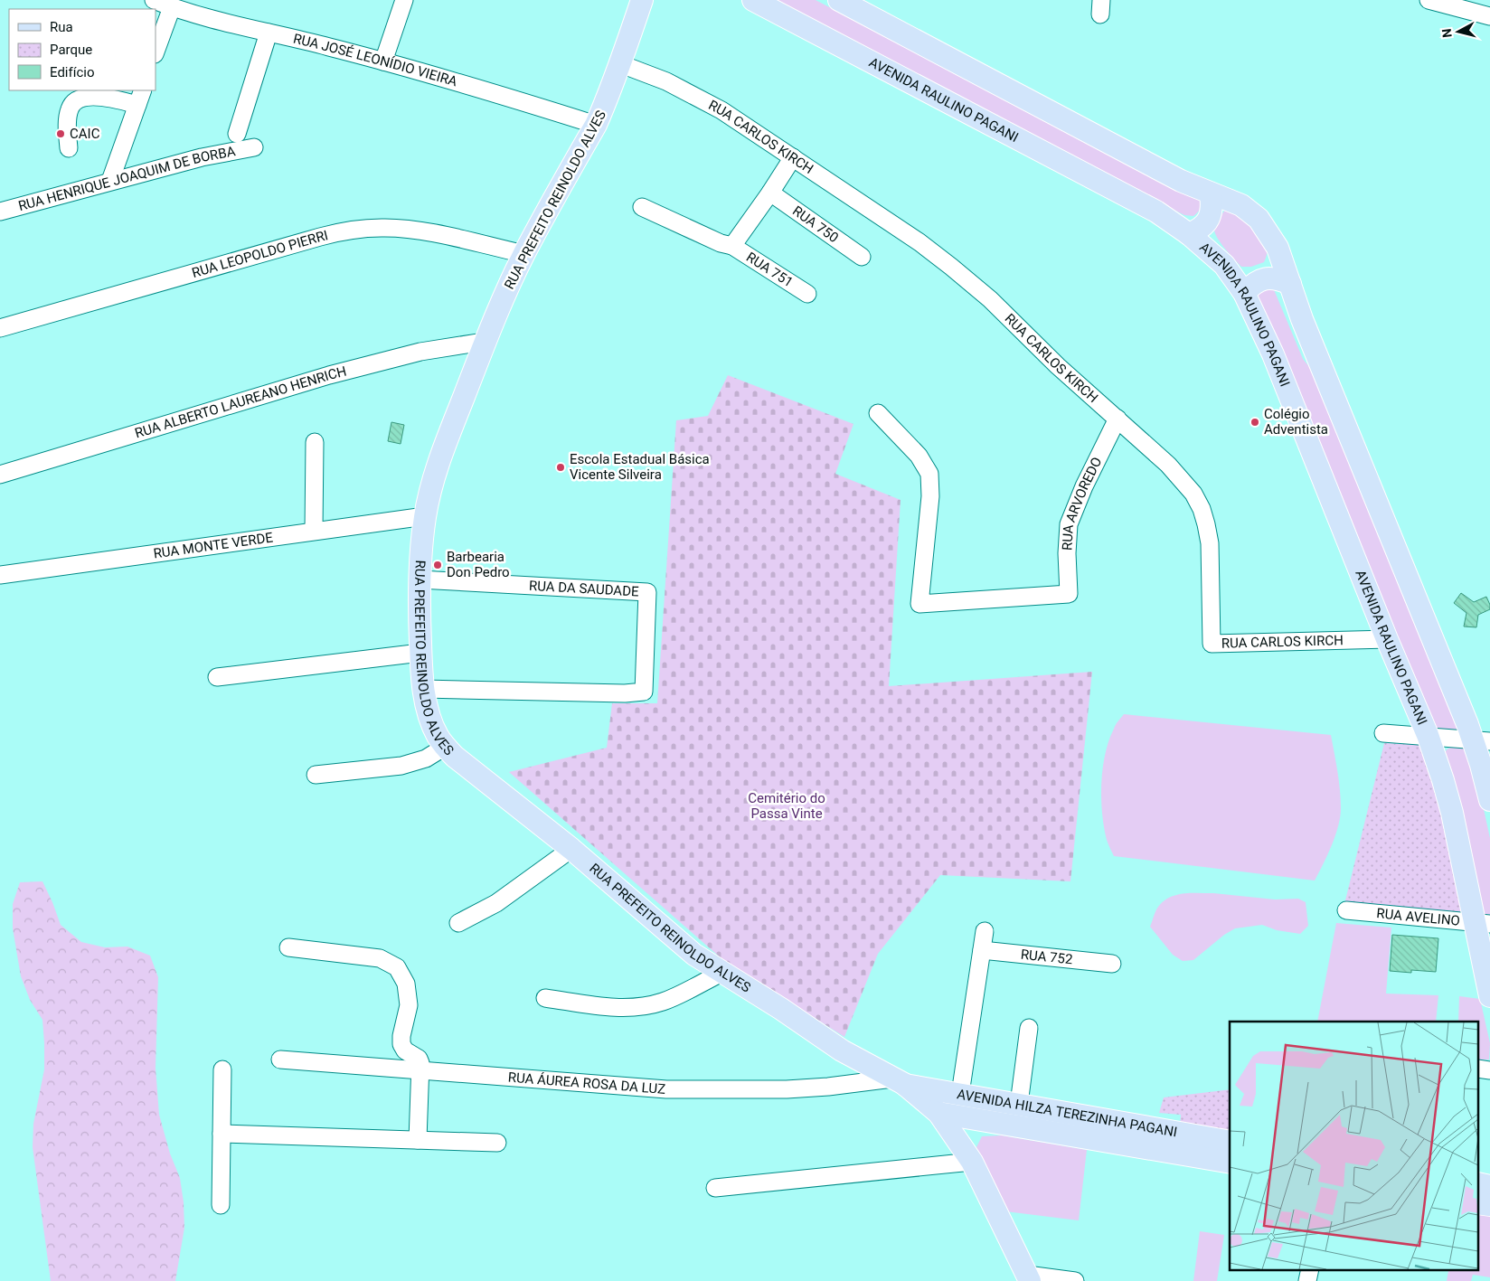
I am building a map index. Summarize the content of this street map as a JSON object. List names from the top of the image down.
{
  "streets": {
    "main road": ["AVENIDA RAULINO PAGANI", "RUA PREFEITO REINOLDO ALVES", "AVENIDA HILZA TEREZINHA PAGANI"],
    "street": [
      "RUA JOSÉ LEONÍDIO VIEIRA",
      "RUA CARLOS KIRCH",
      "RUA HENRIQUE JOAQUIM DE BORBA",
      "RUA 750",
      "RUA LEOPOLDO PIERRI",
      "RUA 751",
      "RUA ALBERTO LAUREANO HENRICH",
      "RUA ARVOREDO",
      "RUA MONTE VERDE",
      "RUA DA SAUDADE",
      "RUA AVELINO",
      "RUA 752",
      "RUA ÁUREA ROSA DA LUZ"
    ]
  },
  "crossings": [
    ["RUA JOSÉ LEONÍDIO VIEIRA", "RUA PREFEITO REINOLDO ALVES"],
    ["AVENIDA RAULINO PAGANI", "RUA CARLOS KIRCH"],
    ["AVENIDA RAULINO PAGANI", "RUA AVELINO"],
    ["RUA CARLOS KIRCH", "RUA PREFEITO REINOLDO ALVES"],
    ["RUA CARLOS KIRCH", "RUA ARVOREDO"],
    ["RUA PREFEITO REINOLDO ALVES", "RUA LEOPOLDO PIERRI"],
    ["RUA PREFEITO REINOLDO ALVES", "RUA ALBERTO LAUREANO HENRICH"],
    ["RUA PREFEITO REINOLDO ALVES", "RUA MONTE VERDE"],
    ["RUA PREFEITO REINOLDO ALVES", "RUA DA SAUDADE"],
    ["RUA PREFEITO REINOLDO ALVES", "RUA ÁUREA ROSA DA LUZ"],
    ["RUA PREFEITO REINOLDO ALVES", "AVENIDA HILZA TEREZINHA PAGANI"],
    ["RUA ÁUREA ROSA DA LUZ", "AVENIDA HILZA TEREZINHA PAGANI"]
  ],
  "parks": ["Cemitério do Passa Vinte"],
  "places": [
    "CAIC",
    "Colégio Adventista",
    "Escola Estadual Básica Vicente Silveira",
    "Barbearia Don Pedro"
  ],
  "legend": ["Rua", "Parque", "Edifício"],
  "north": "left"
}
